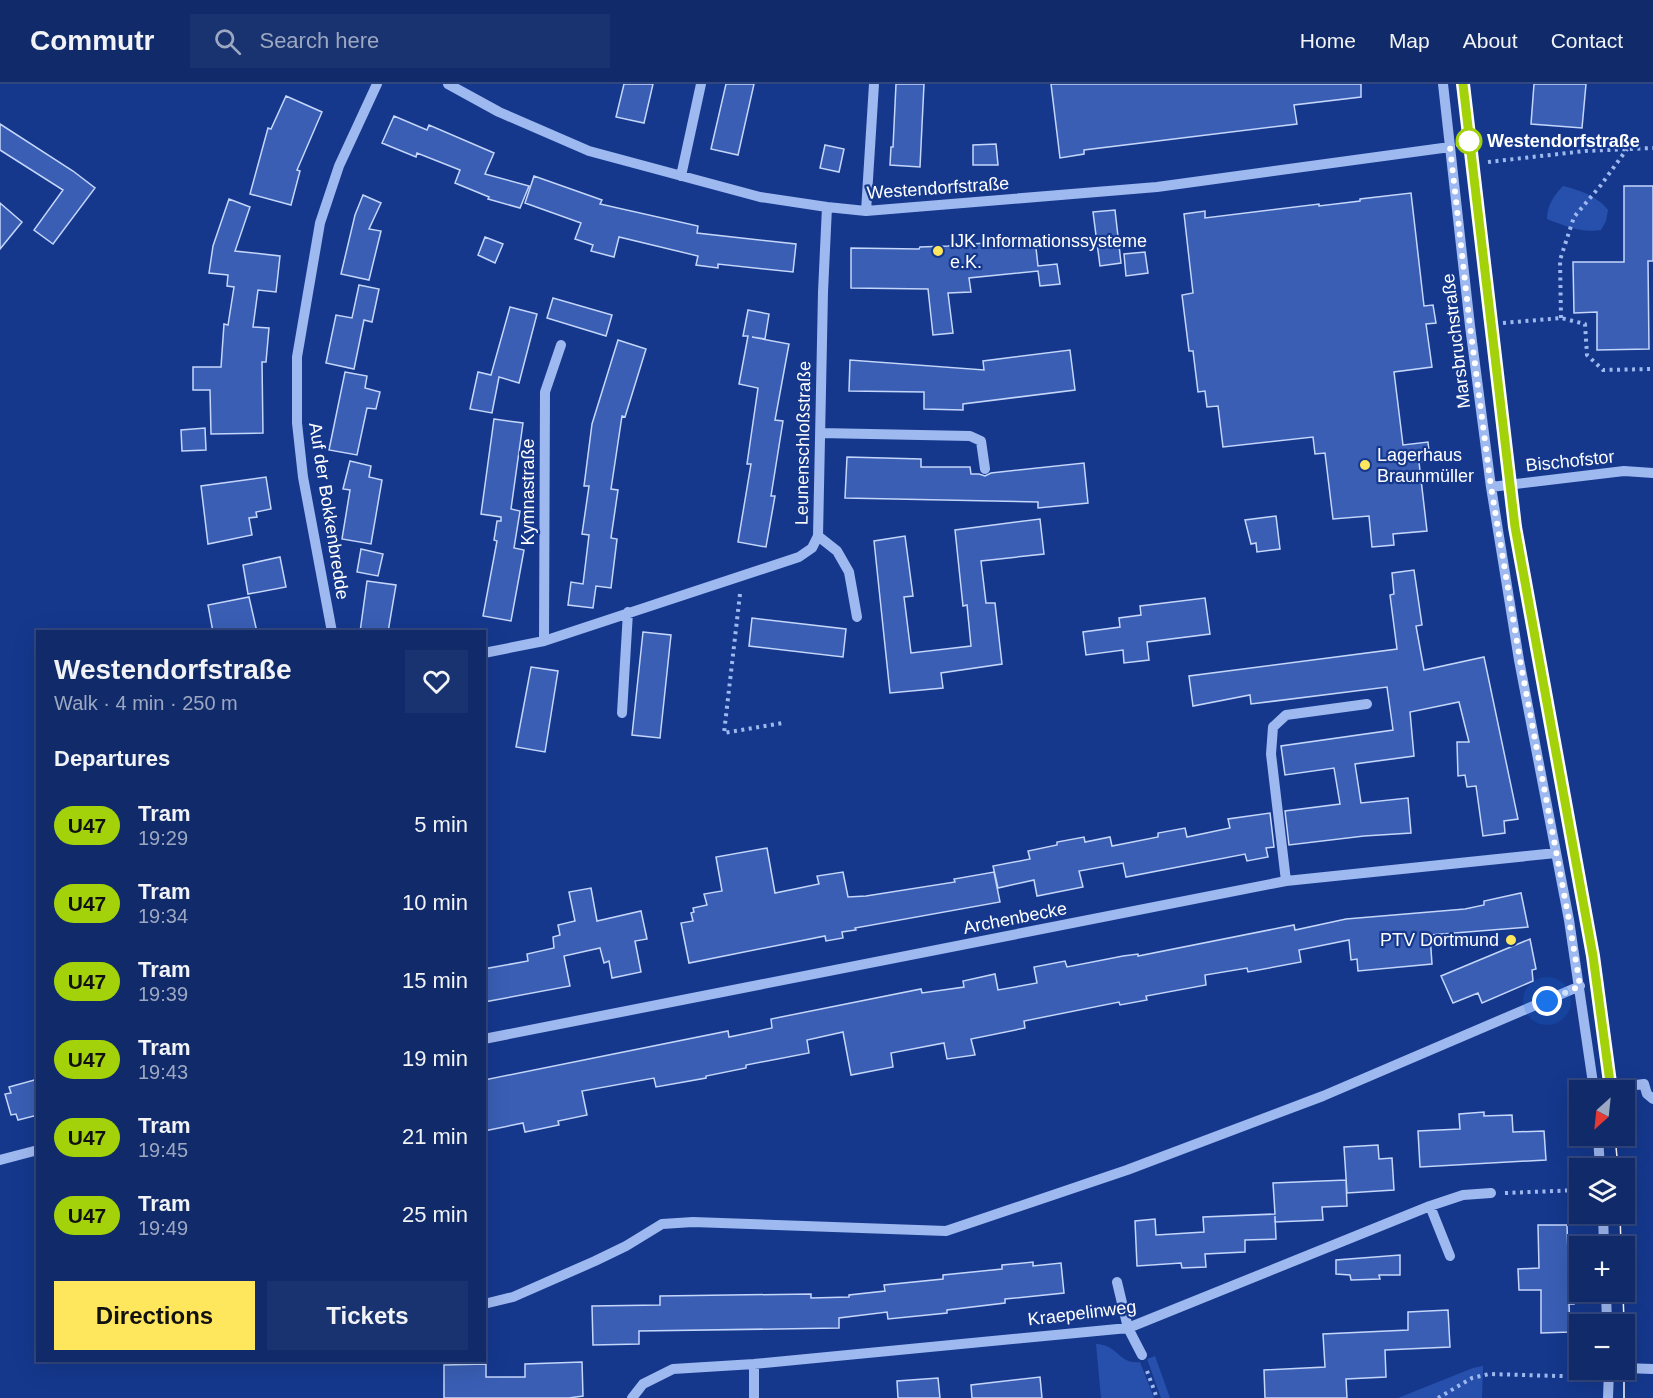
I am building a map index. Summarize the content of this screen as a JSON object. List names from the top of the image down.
{
  "streets": {
    "street": [
      "Westendorfstraße",
      "Marsbruchstraße",
      "Leunenschloßstraße",
      "Bischofstor",
      "Kymnastraße",
      "Auf der Bokkenbredde",
      "Archenbecke",
      "Kraepelinweg"
    ]
  },
  "crossings": [
    ["Westendorfstraße", "Marsbruchstraße"],
    ["Westendorfstraße", "Leunenschloßstraße"],
    ["Marsbruchstraße", "Bischofstor"],
    ["Marsbruchstraße", "Archenbecke"],
    ["Leunenschloßstraße", "Kymnastraße"]
  ],
  "places": [
    "Westendorfstraße",
    "IJK Informationssysteme e.K.",
    "Lagerhaus Braunmüller",
    "PTV Dortmund"
  ],
  "lines": ["tram line U47"],
  "north": "bottom left",
  "page": {
    "header": "Commutr",
    "search": "Search here",
    "nav": [
      "Home",
      "Map",
      "About",
      "Contact"
    ],
    "heading": [
      ["Westendorfstraße", "Walk · 4 min · 250 m"],
      "Departures"
    ],
    "list": [
      {
        "mark": "U47",
        "name": "Tram",
        "note": "19:29",
        "value": "5 min"
      },
      {
        "mark": "U47",
        "name": "Tram",
        "note": "19:34",
        "value": "10 min"
      },
      {
        "mark": "U47",
        "name": "Tram",
        "note": "19:39",
        "value": "15 min"
      },
      {
        "mark": "U47",
        "name": "Tram",
        "note": "19:43",
        "value": "19 min"
      },
      {
        "mark": "U47",
        "name": "Tram",
        "note": "19:45",
        "value": "21 min"
      },
      {
        "mark": "U47",
        "name": "Tram",
        "note": "19:49",
        "value": "25 min"
      }
    ],
    "map_buttons": ["+", "−"],
    "buttons": ["Directions", "Tickets"]
  }
}
